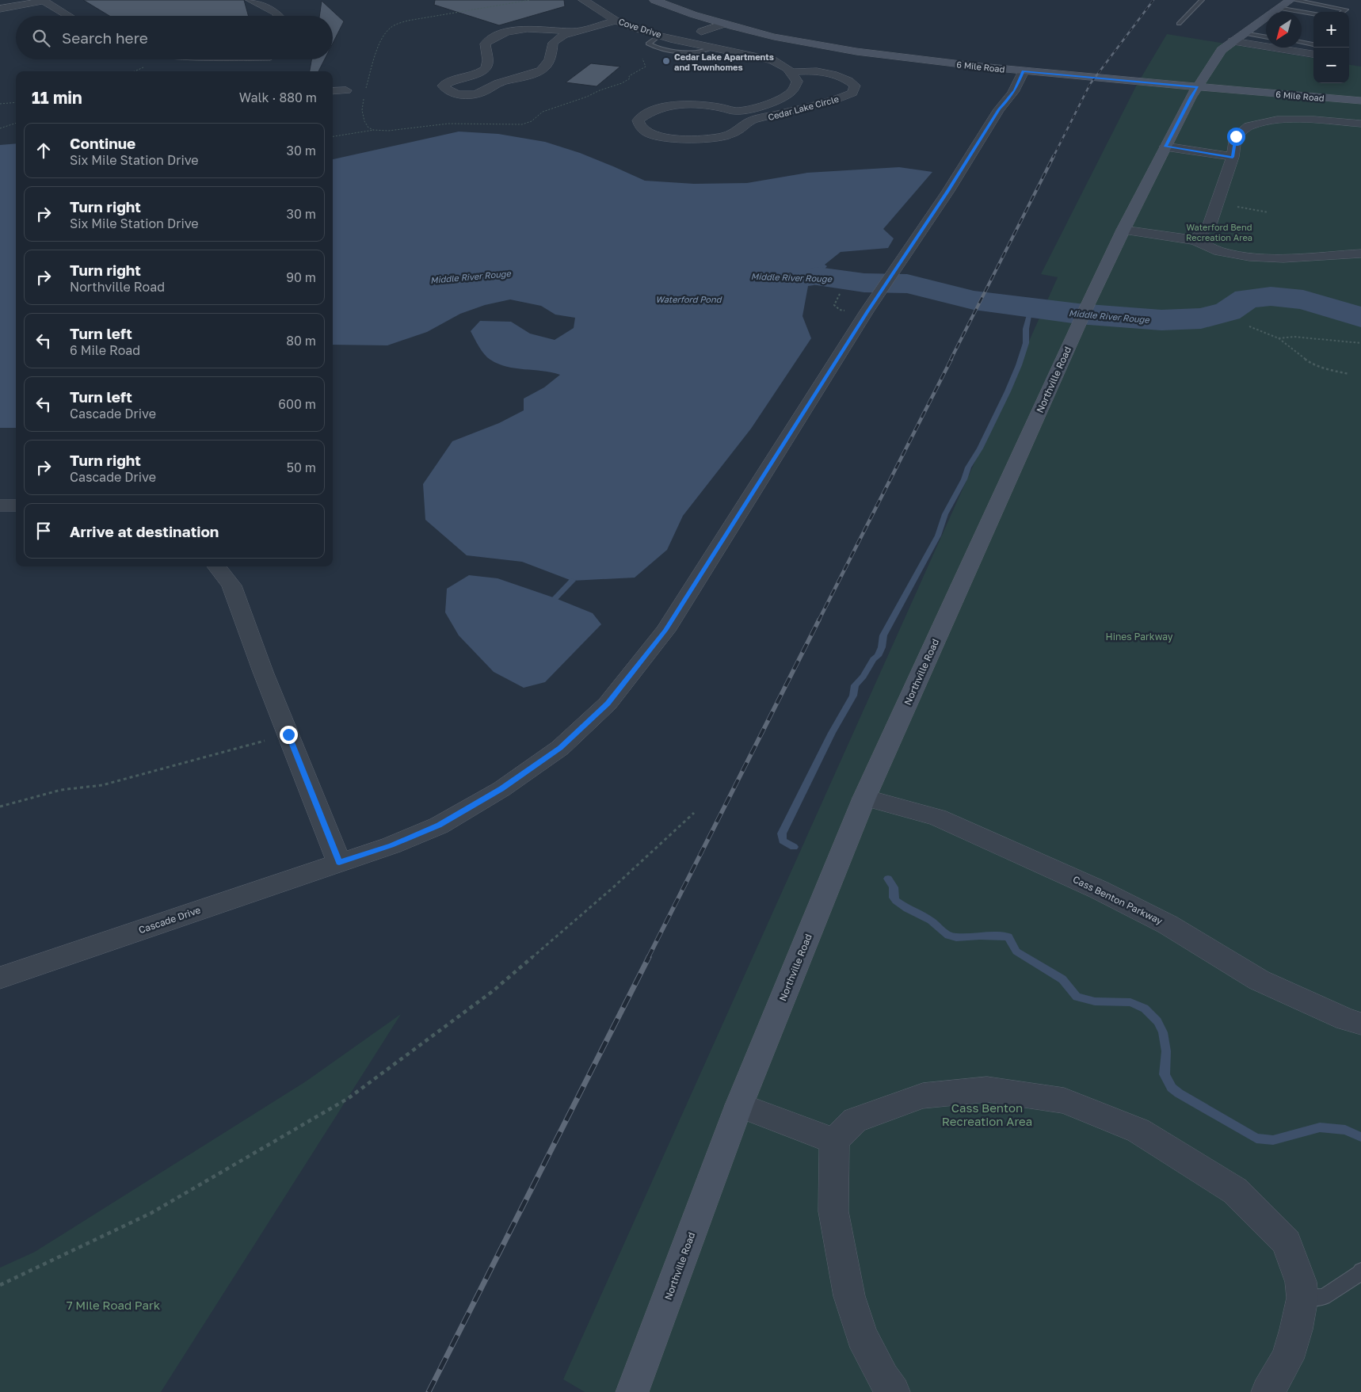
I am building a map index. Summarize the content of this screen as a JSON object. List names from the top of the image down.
{
  "streets": {
    "street": [
      "Cove Drive",
      "6 Mile Road",
      "Cedar Lake Circle",
      "Northville Road",
      "Cass Benton Parkway",
      "Cascade Drive"
    ]
  },
  "crossings": [
    ["Cove Drive", "6 Mile Road"],
    ["6 Mile Road", "Northville Road"],
    ["6 Mile Road", "Cascade Drive"],
    ["Northville Road", "Cass Benton Parkway"]
  ],
  "water": ["Middle River Rouge", "Waterford Pond"],
  "parks": [
    "Waterford Bend Recreation Area",
    "Hines Parkway",
    "Cass Benton Recreation Area",
    "7 Mile Road Park"
  ],
  "places": ["Cedar Lake Apartments and Townhomes"],
  "north": "bottom left",
  "page": {
    "map_buttons": ["+", "−"],
    "search": "Search here",
    "heading": ["11 min", "Walk · 880 m"],
    "list": [
      ["Continue", "Six Mile Station Drive", "30 m"],
      ["Turn right", "Six Mile Station Drive", "30 m"],
      ["Turn right", "Northville Road", "90 m"],
      ["Turn left", "6 Mile Road", "80 m"],
      ["Turn left", "Cascade Drive", "600 m"],
      ["Turn right", "Cascade Drive", "50 m"],
      "Arrive at destination"
    ]
  }
}
